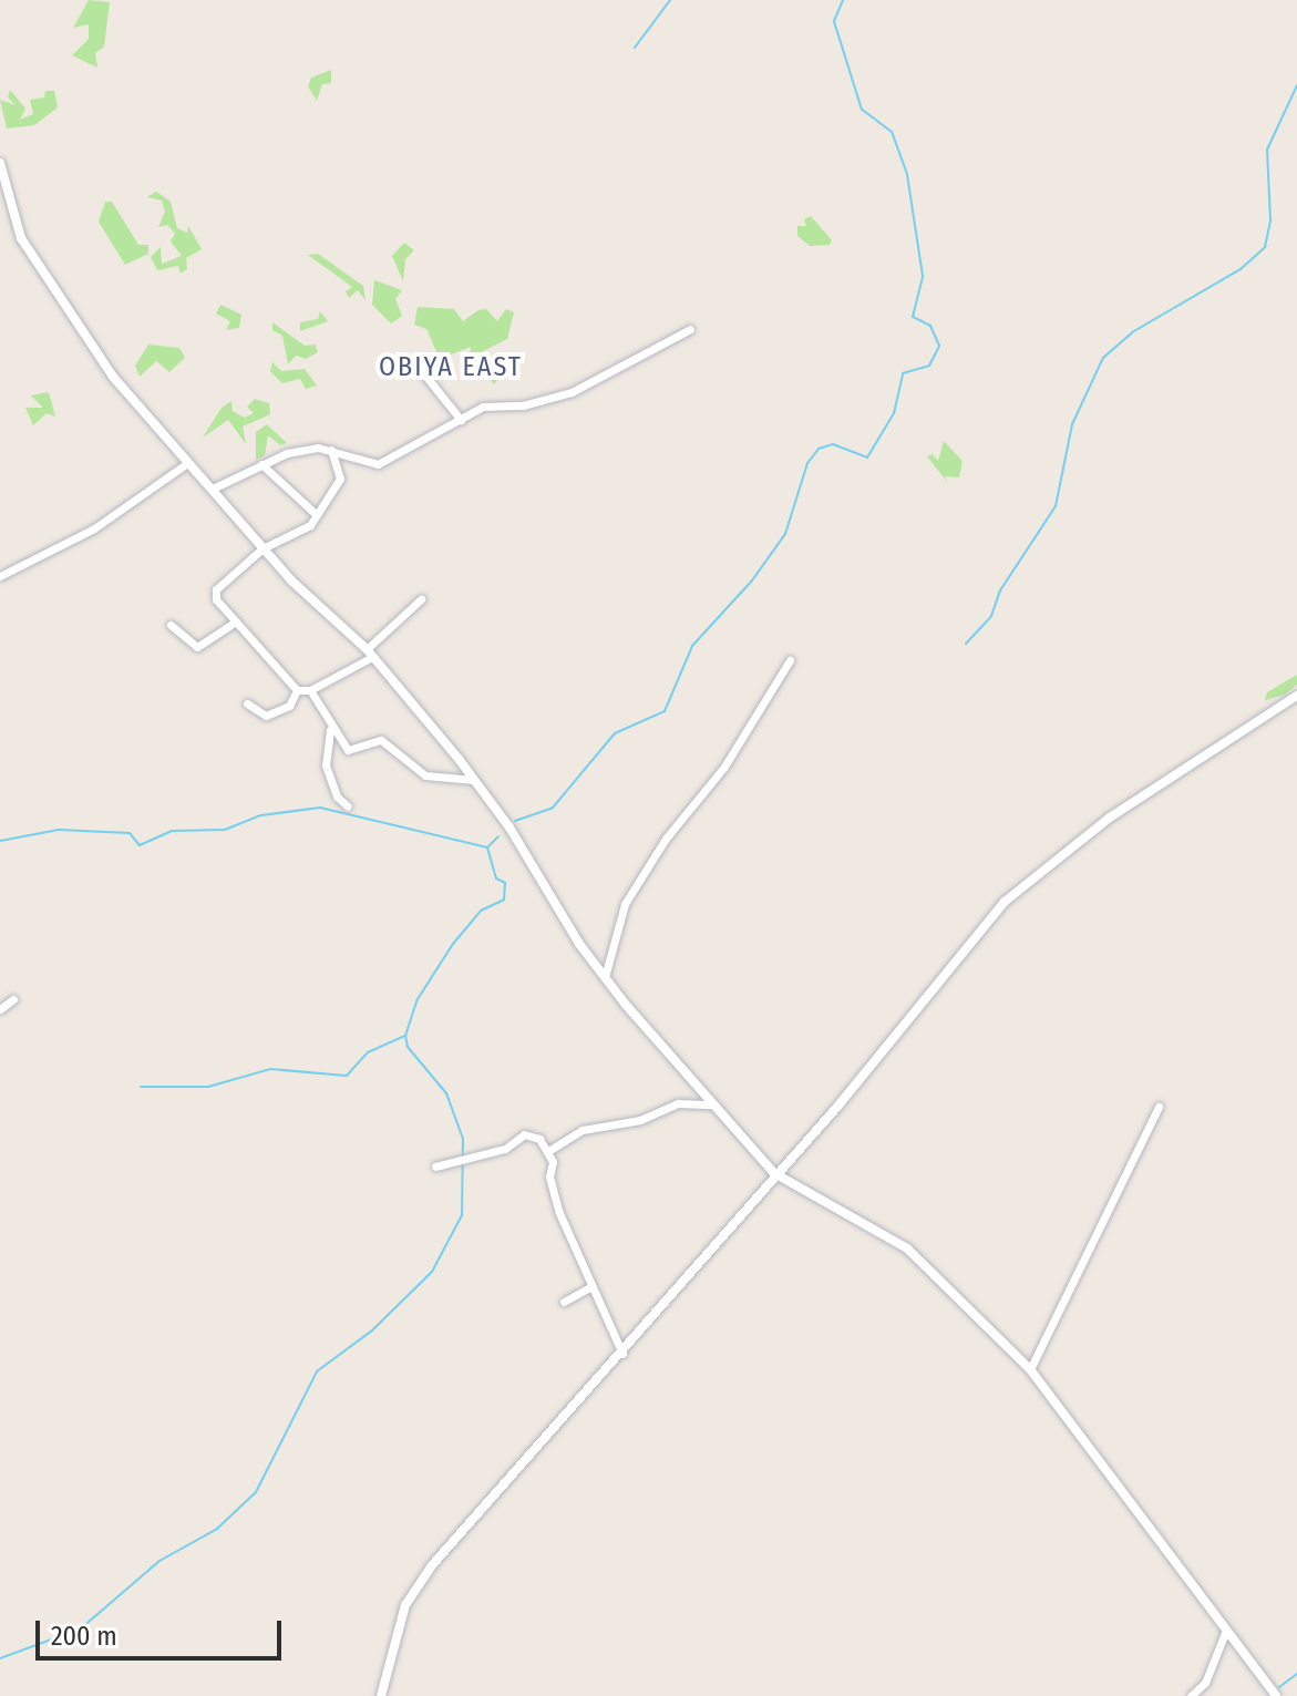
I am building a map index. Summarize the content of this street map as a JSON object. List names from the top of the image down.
{
  "districts": ["OBIYA EAST"],
  "scale_bar": "200 m"
}
